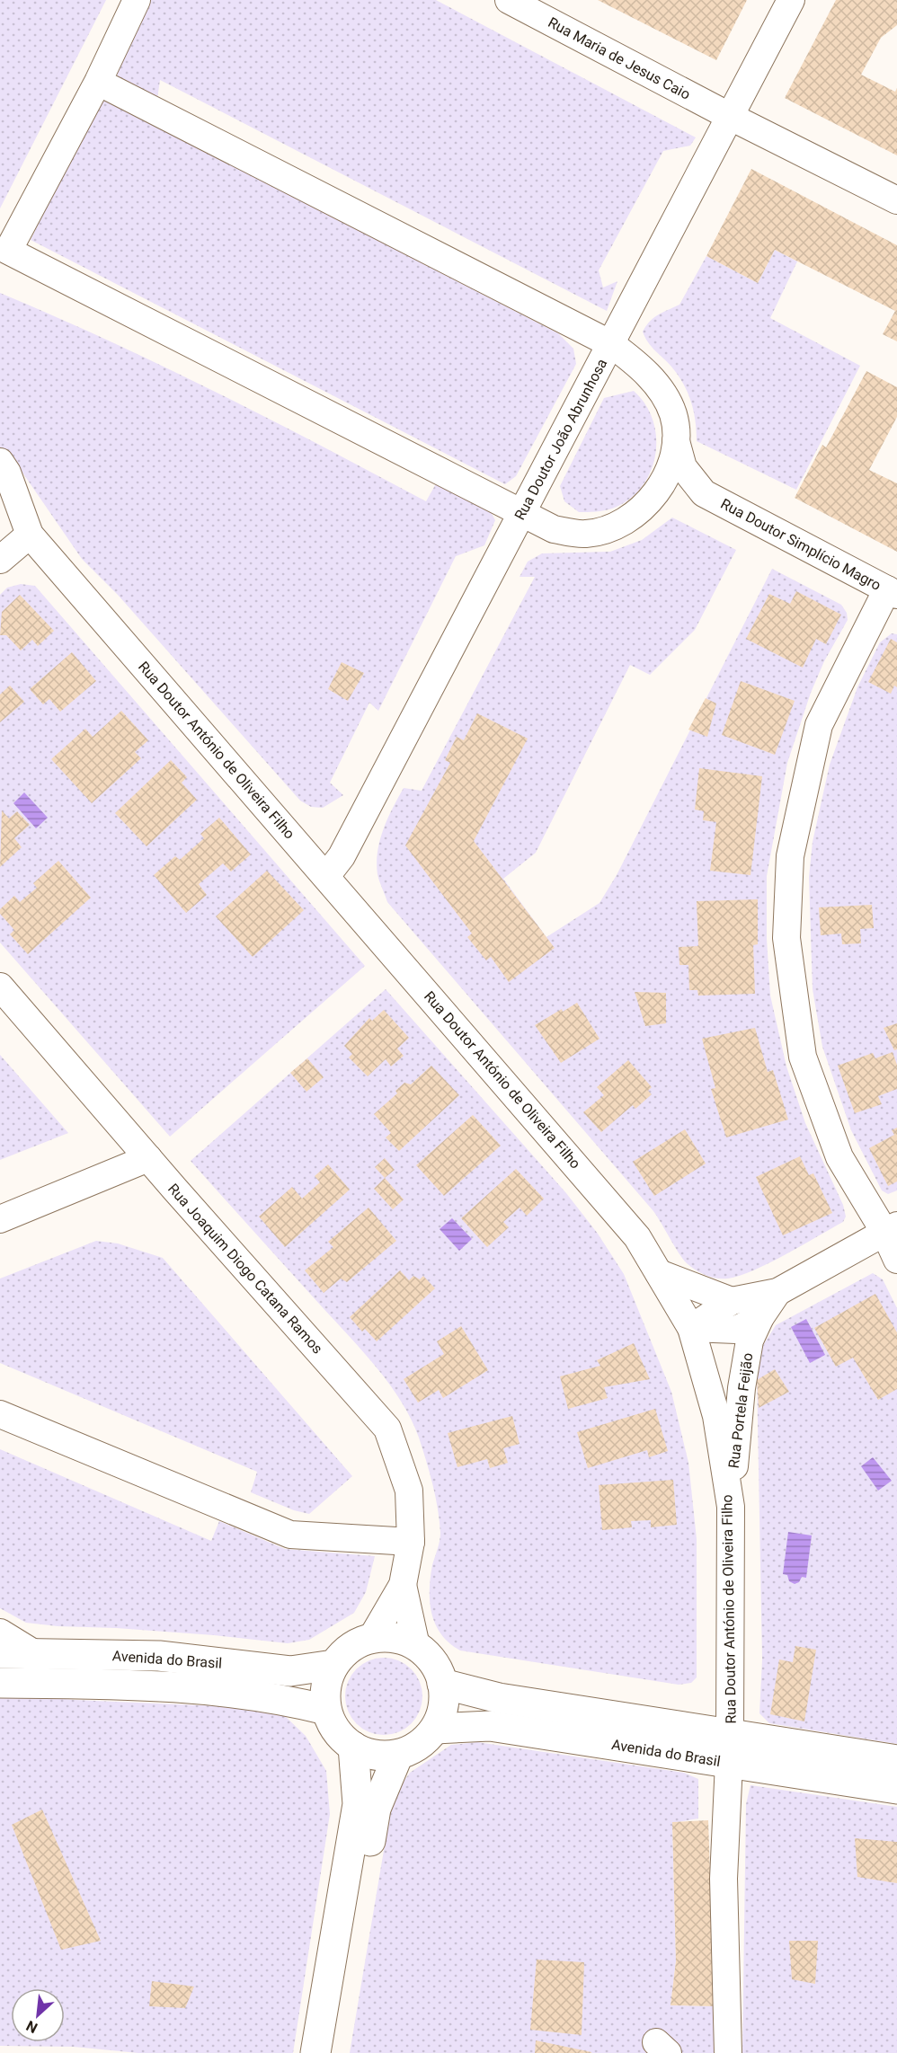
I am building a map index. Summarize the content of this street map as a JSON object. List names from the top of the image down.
{
  "streets": {
    "main road": ["Avenida do Brasil"],
    "street": [
      "Rua Maria de Jesus Caio",
      "Rua Doutor João Abrunhosa",
      "Rua Doutor Simplício Magro",
      "Rua Doutor António de Oliveira Filho",
      "Rua Joaquim Diogo Catana Ramos",
      "Rua Portela Feijão"
    ]
  },
  "crossings": [
    ["Rua Maria de Jesus Caio", "Rua Doutor João Abrunhosa"],
    ["Rua Doutor João Abrunhosa", "Rua Doutor António de Oliveira Filho"],
    ["Rua Doutor António de Oliveira Filho", "Rua Portela Feijão"],
    ["Rua Doutor António de Oliveira Filho", "Avenida do Brasil"],
    ["Rua Joaquim Diogo Catana Ramos", "Avenida do Brasil"]
  ],
  "north": "bottom left"
}
